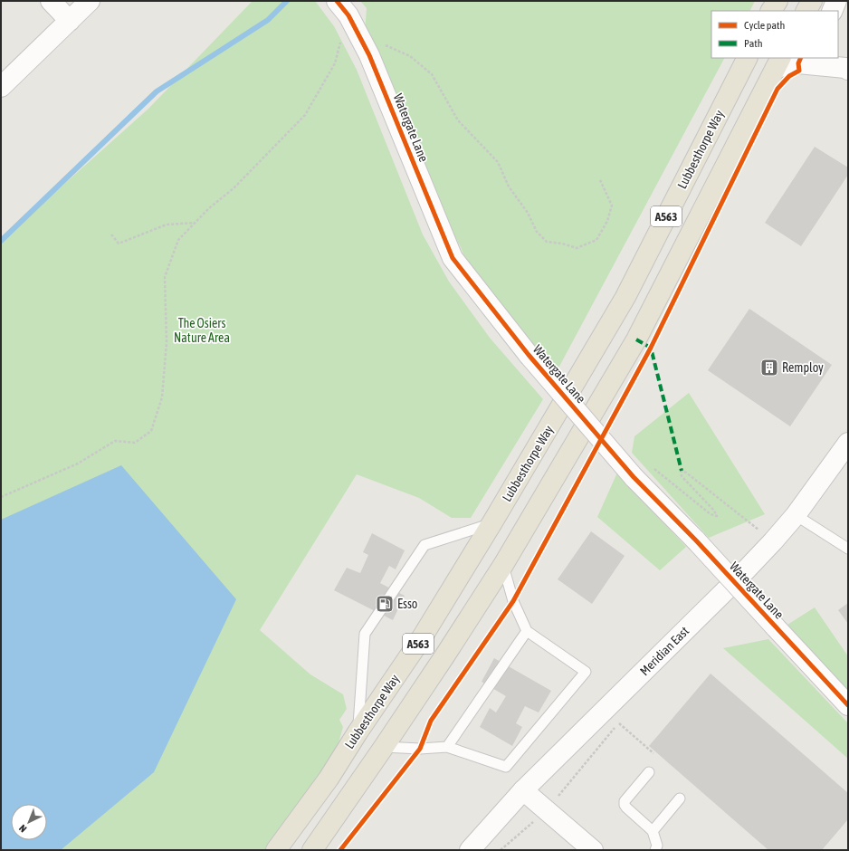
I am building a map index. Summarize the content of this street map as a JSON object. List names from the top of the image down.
{
  "streets": {
    "highway": ["Lubbesthorpe Way", "A563"],
    "street": ["Watergate Lane", "Meridian East"]
  },
  "parks": ["The Osiers Nature Area"],
  "places": {
    "building": ["Remploy"],
    "fuel station": ["Esso"]
  },
  "legend": ["Cycle path", "Path"],
  "north": "bottom left"
}
